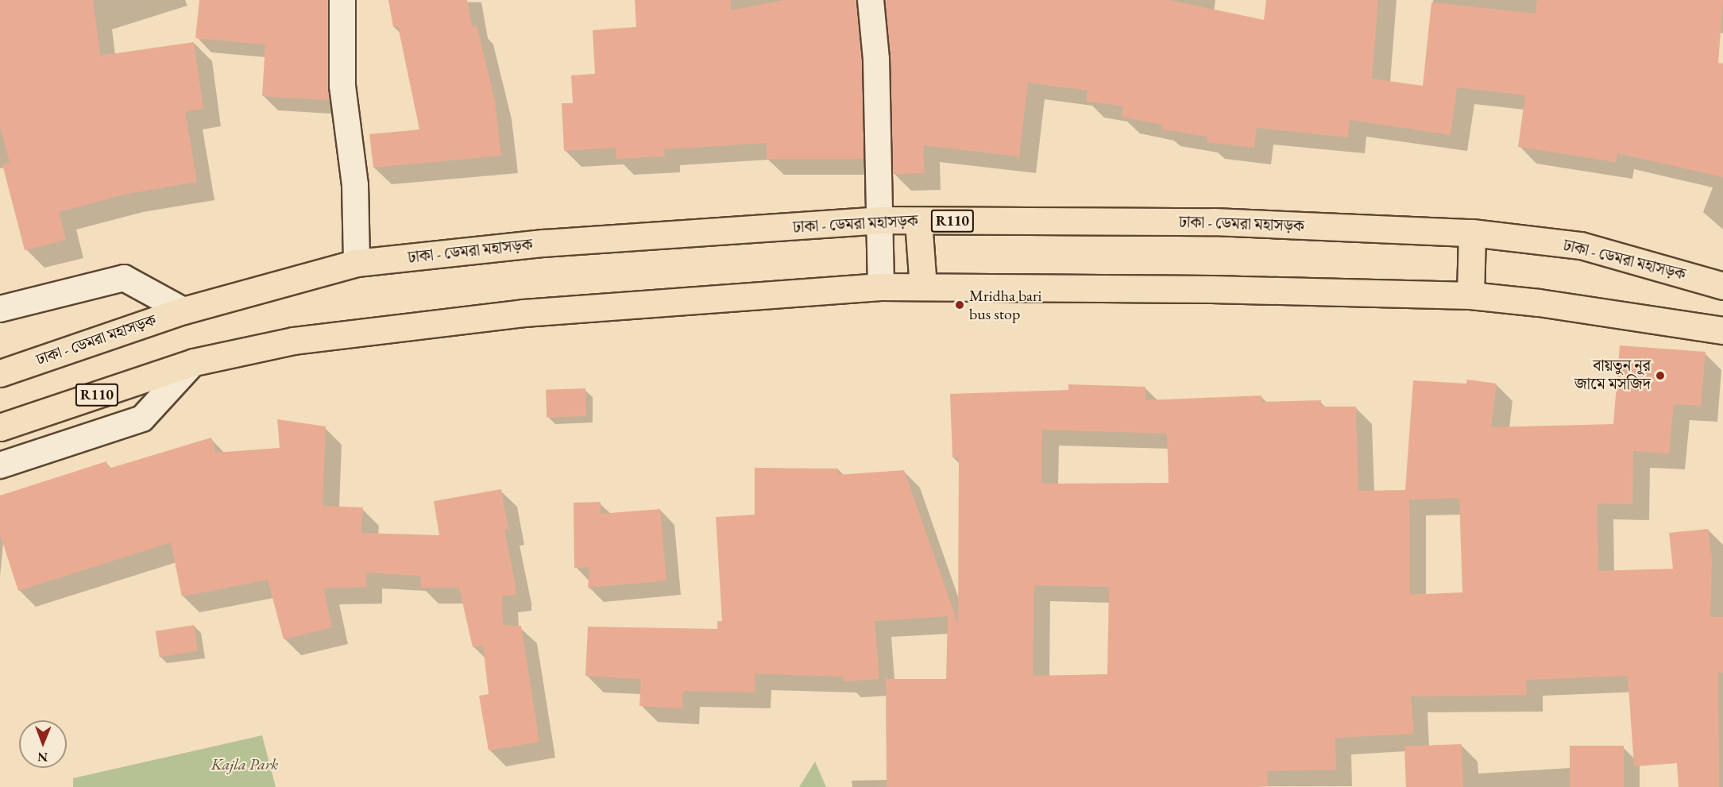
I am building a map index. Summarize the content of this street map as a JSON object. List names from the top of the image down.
{
  "streets": {
    "main road": ["R110", "ঢাকা - ডেমরা মহাসড়ক"]
  },
  "parks": ["Kajla Park"],
  "places": ["Mridha bari bus stop", "বায়তুন নূর জামে মসজিদ"],
  "north": "bottom"
}
